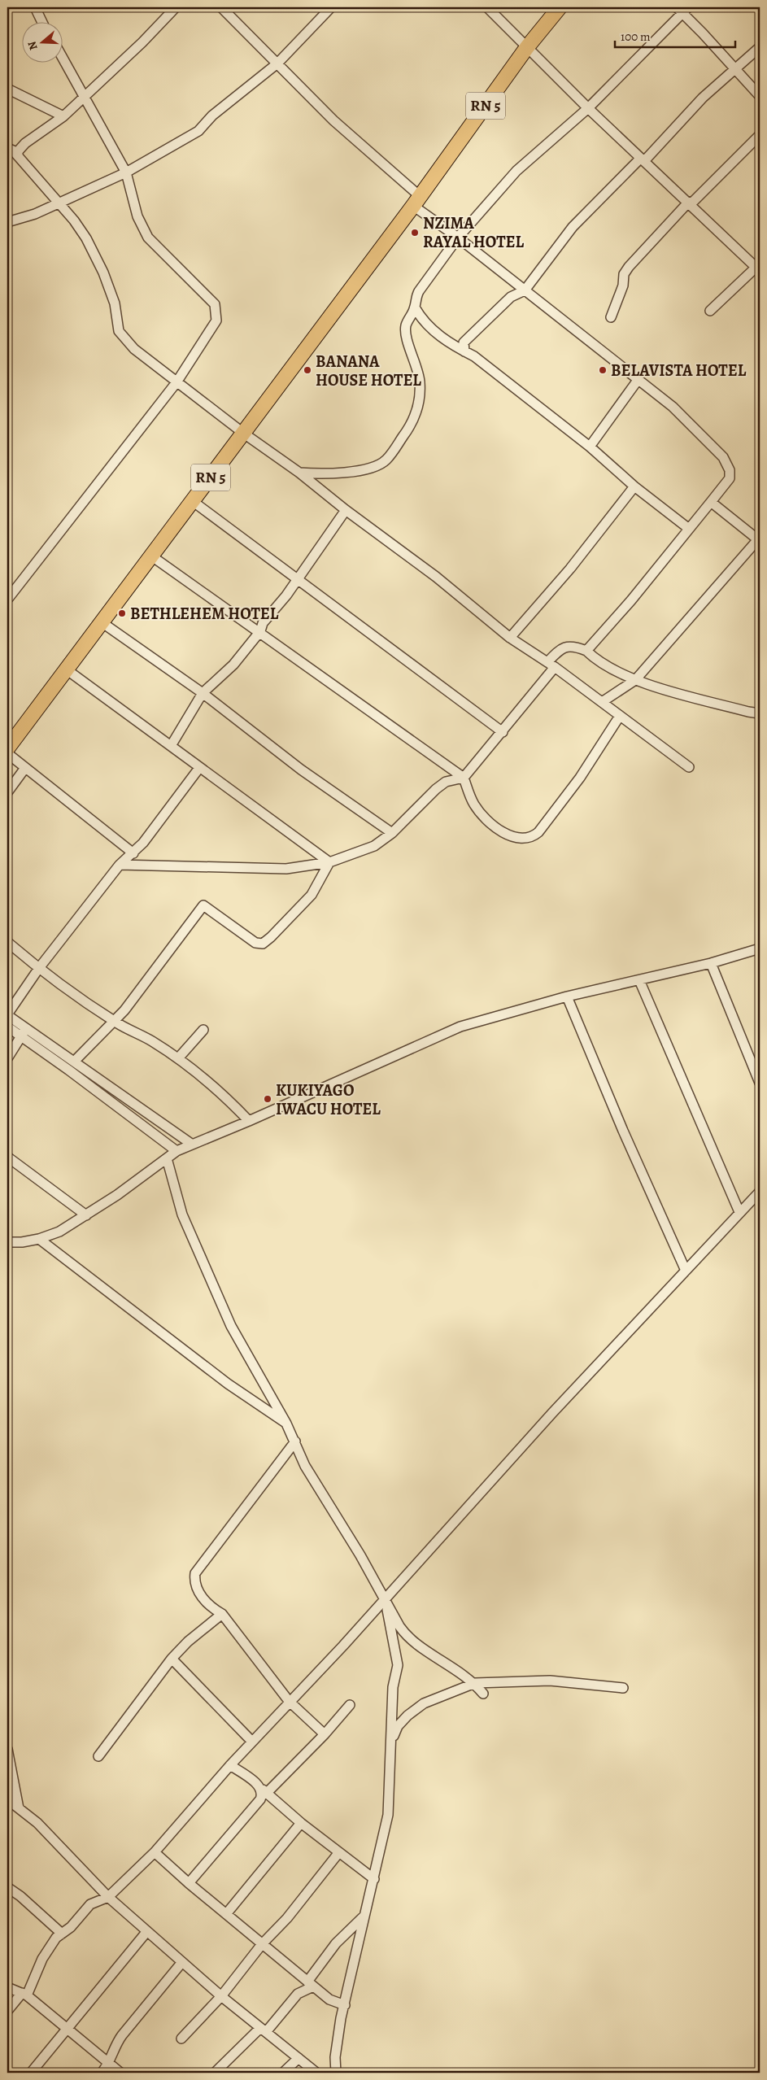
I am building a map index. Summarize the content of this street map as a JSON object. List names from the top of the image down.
{
  "streets": {
    "main road": ["RN 5"]
  },
  "places": [
    "NZIMA RAYAL HOTEL",
    "BANANA HOUSE HOTEL",
    "BELAVISTA HOTEL",
    "BETHLEHEM HOTEL",
    "KUKIYAGO IWACU HOTEL"
  ],
  "scale_bar": "100 m",
  "north": "left"
}
